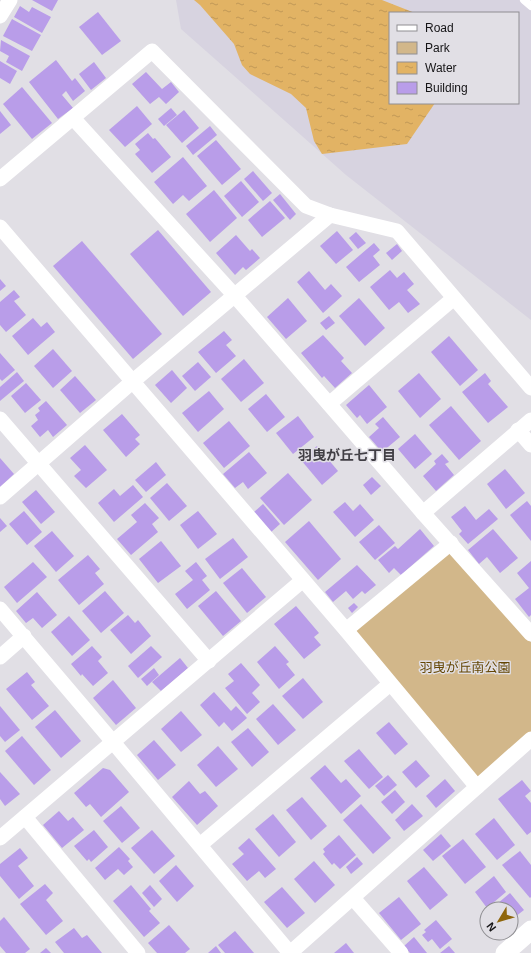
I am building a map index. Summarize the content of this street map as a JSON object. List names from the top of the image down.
{
  "districts": ["羽曳が丘七丁目"],
  "parks": ["羽曳が丘南公園"],
  "legend": [
    "Road",
    "Park",
    "Water",
    "Building"
  ],
  "north": "bottom left"
}
